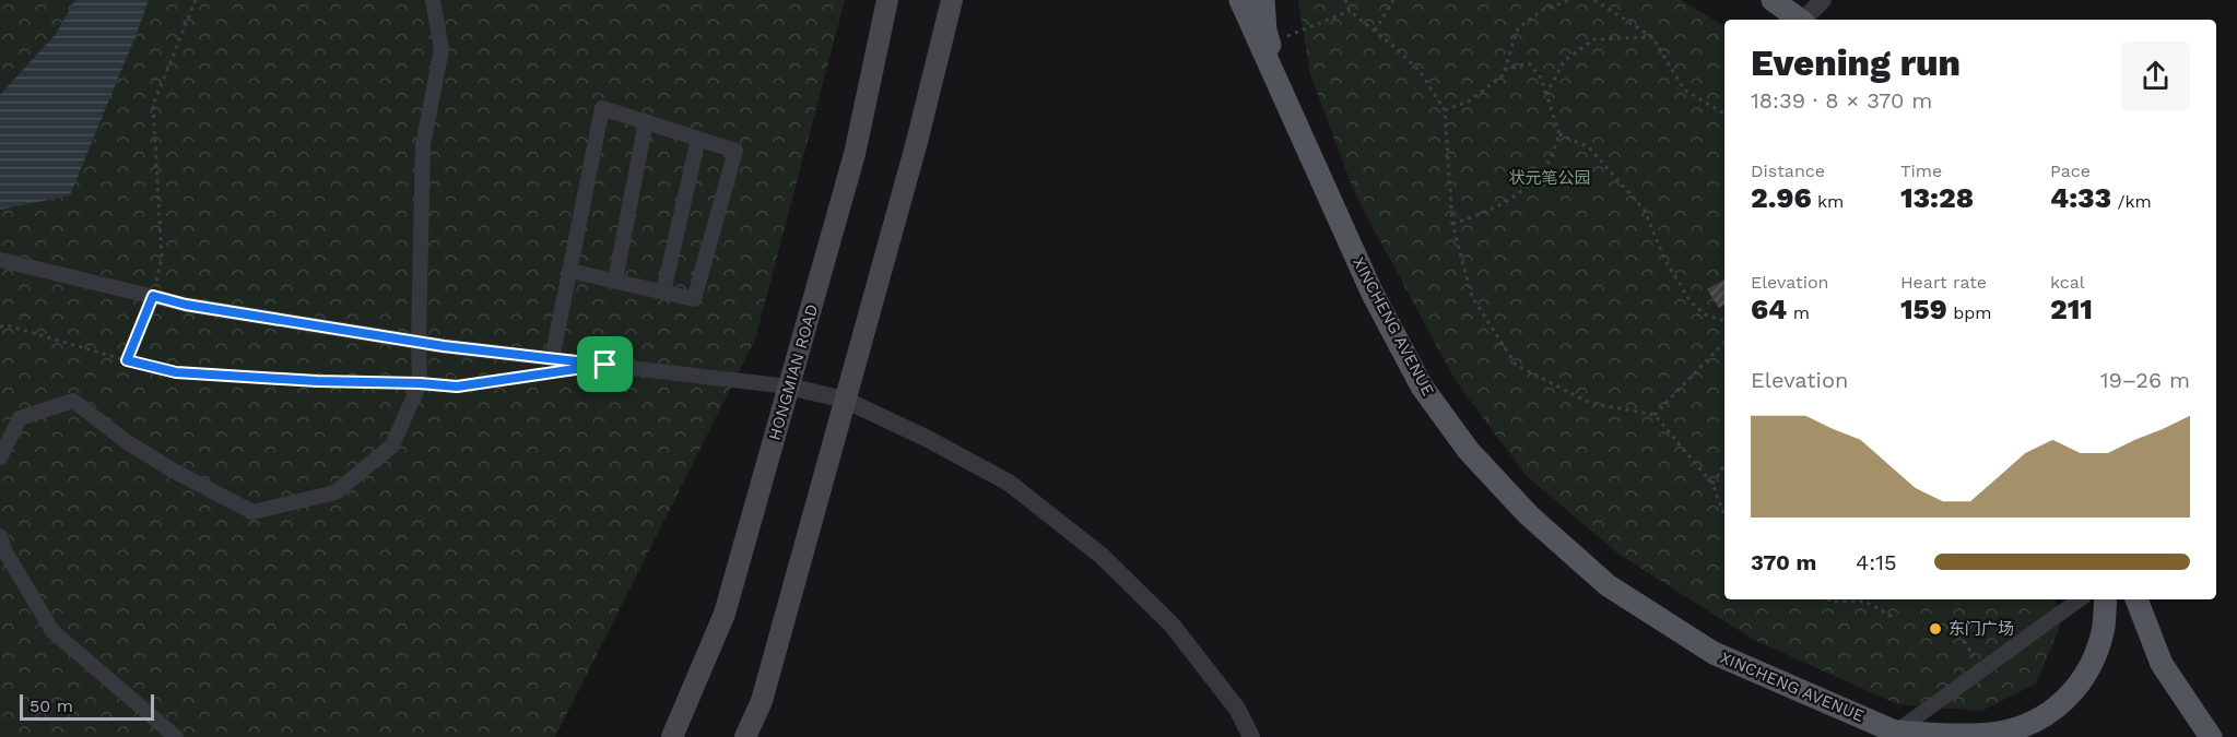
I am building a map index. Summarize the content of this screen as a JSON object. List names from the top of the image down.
{
  "streets": {
    "main road": ["XINCHENG AVENUE", "HONGMIAN ROAD"]
  },
  "parks": ["状元笔公园"],
  "places": ["东门广场"],
  "scale_bar": "50 m",
  "page": {
    "heading": ["Evening run", "18:39 · 8 × 370 m"],
    "stats": [
      ["Distance", "2.96 km"],
      ["Time", "13:28"],
      ["Pace", "4:33 /km"],
      ["Elevation", "64 m"],
      ["Heart rate", "159 bpm"],
      ["kcal", "211"]
    ],
    "chart": ["Elevation", "19–26 m"],
    "list": [
      {
        "name": "370 m",
        "note": "4:15"
      }
    ],
    "scale": "50 m"
  }
}
